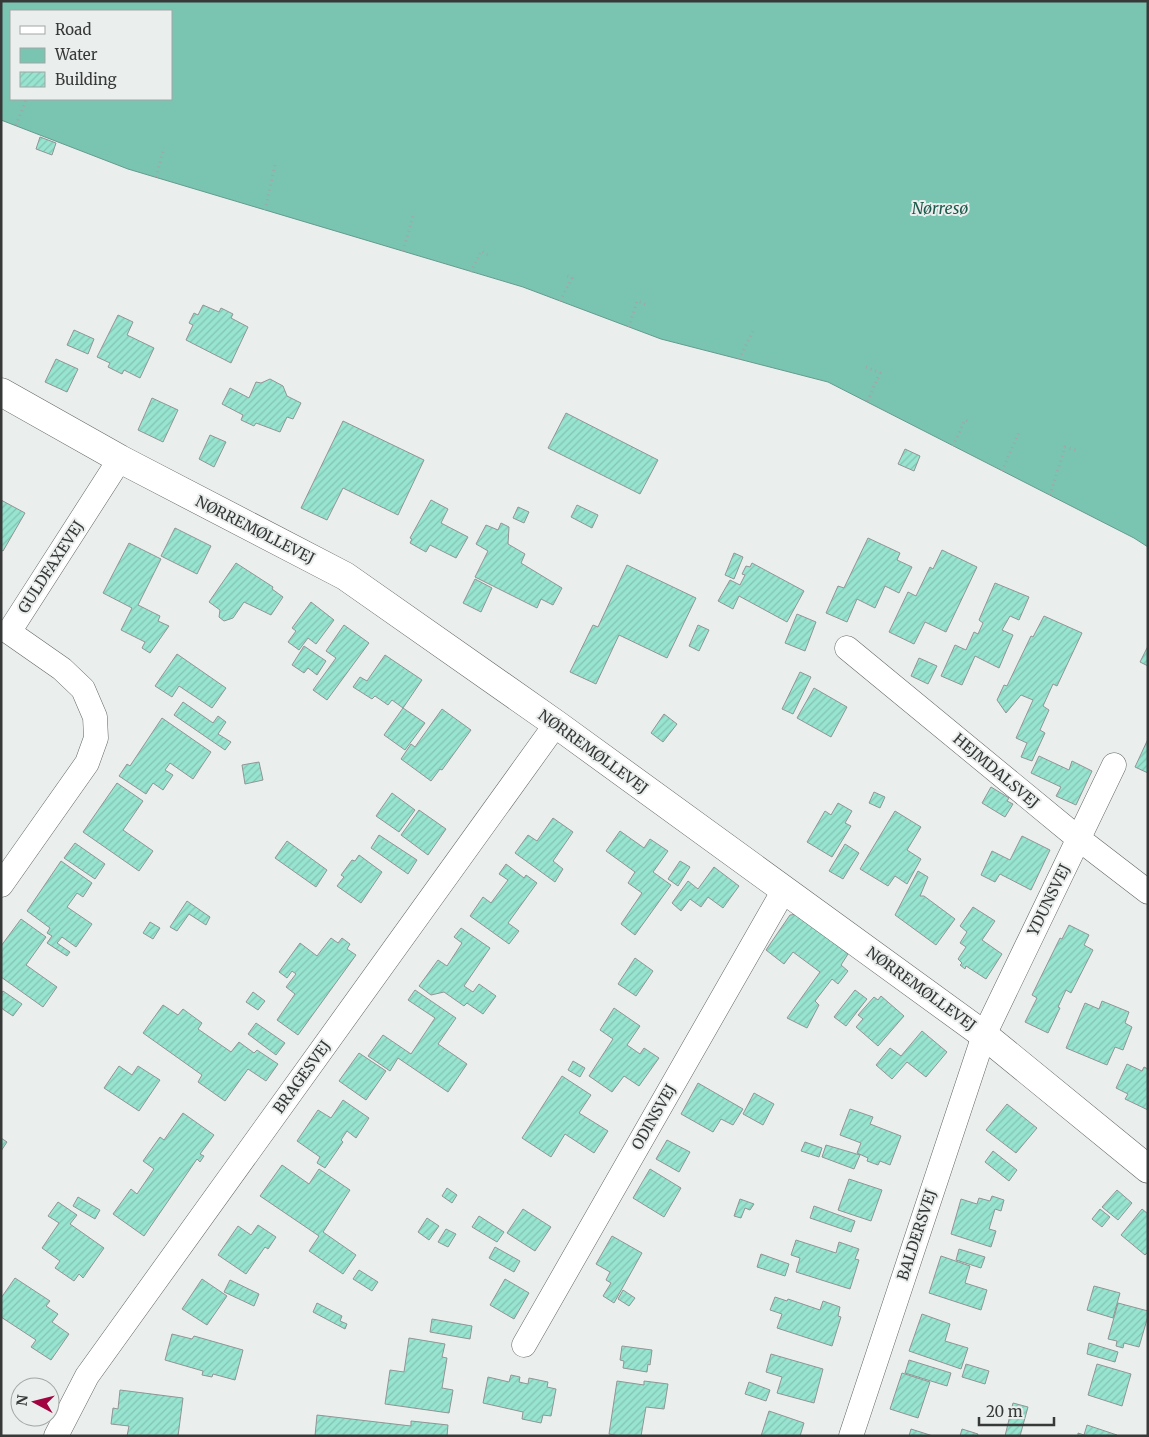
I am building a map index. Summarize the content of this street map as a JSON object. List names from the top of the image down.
{
  "streets": {
    "street": [
      "NØRREMØLLEVEJ",
      "GULDFAXEVEJ",
      "HEJMDALSVEJ",
      "YDUNSVEJ",
      "BRAGESVEJ",
      "ODINSVEJ",
      "BALDERSVEJ"
    ]
  },
  "crossings": [
    ["NØRREMØLLEVEJ", "GULDFAXEVEJ"],
    ["NØRREMØLLEVEJ", "YDUNSVEJ"],
    ["NØRREMØLLEVEJ", "BRAGESVEJ"],
    ["NØRREMØLLEVEJ", "ODINSVEJ"],
    ["NØRREMØLLEVEJ", "BALDERSVEJ"],
    ["HEJMDALSVEJ", "YDUNSVEJ"],
    ["YDUNSVEJ", "BALDERSVEJ"]
  ],
  "water": ["Nørresø"],
  "legend": ["Road", "Water", "Building"],
  "scale_bar": "20 m",
  "north": "left"
}
